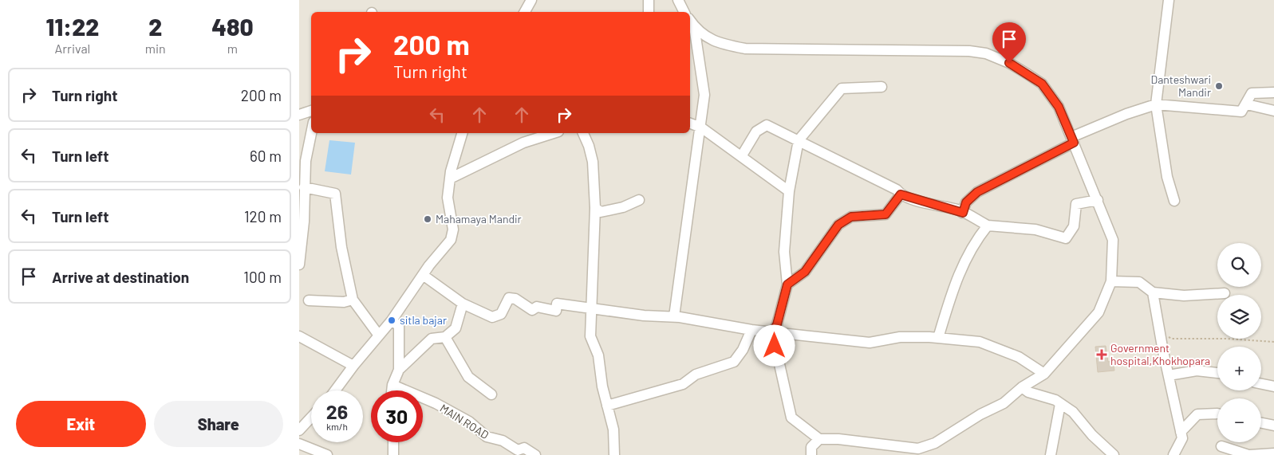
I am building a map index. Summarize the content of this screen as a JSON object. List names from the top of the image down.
{
  "streets": {
    "street": ["MAIN ROAD"]
  },
  "places": {
    "other": ["Danteshwari Mandir", "Mahamaya Mandir", "sitla bajar"],
    "health": ["Government hospital,Khokhopara"]
  },
  "page": {
    "eta": [
      "11:22",
      "Arrival",
      "2",
      "min",
      "480",
      "m"
    ],
    "turn": ["200 m", "Turn right"],
    "list": [
      {
        "name": "Turn right",
        "value": "200 m"
      },
      {
        "name": "Turn left",
        "value": "60 m"
      },
      {
        "name": "Turn left",
        "value": "120 m"
      },
      {
        "name": "Arrive at destination",
        "value": "100 m"
      }
    ],
    "map_buttons": ["+", "−"],
    "speed": "26 km/h",
    "limit": "30",
    "buttons": ["Exit", "Share"]
  }
}
